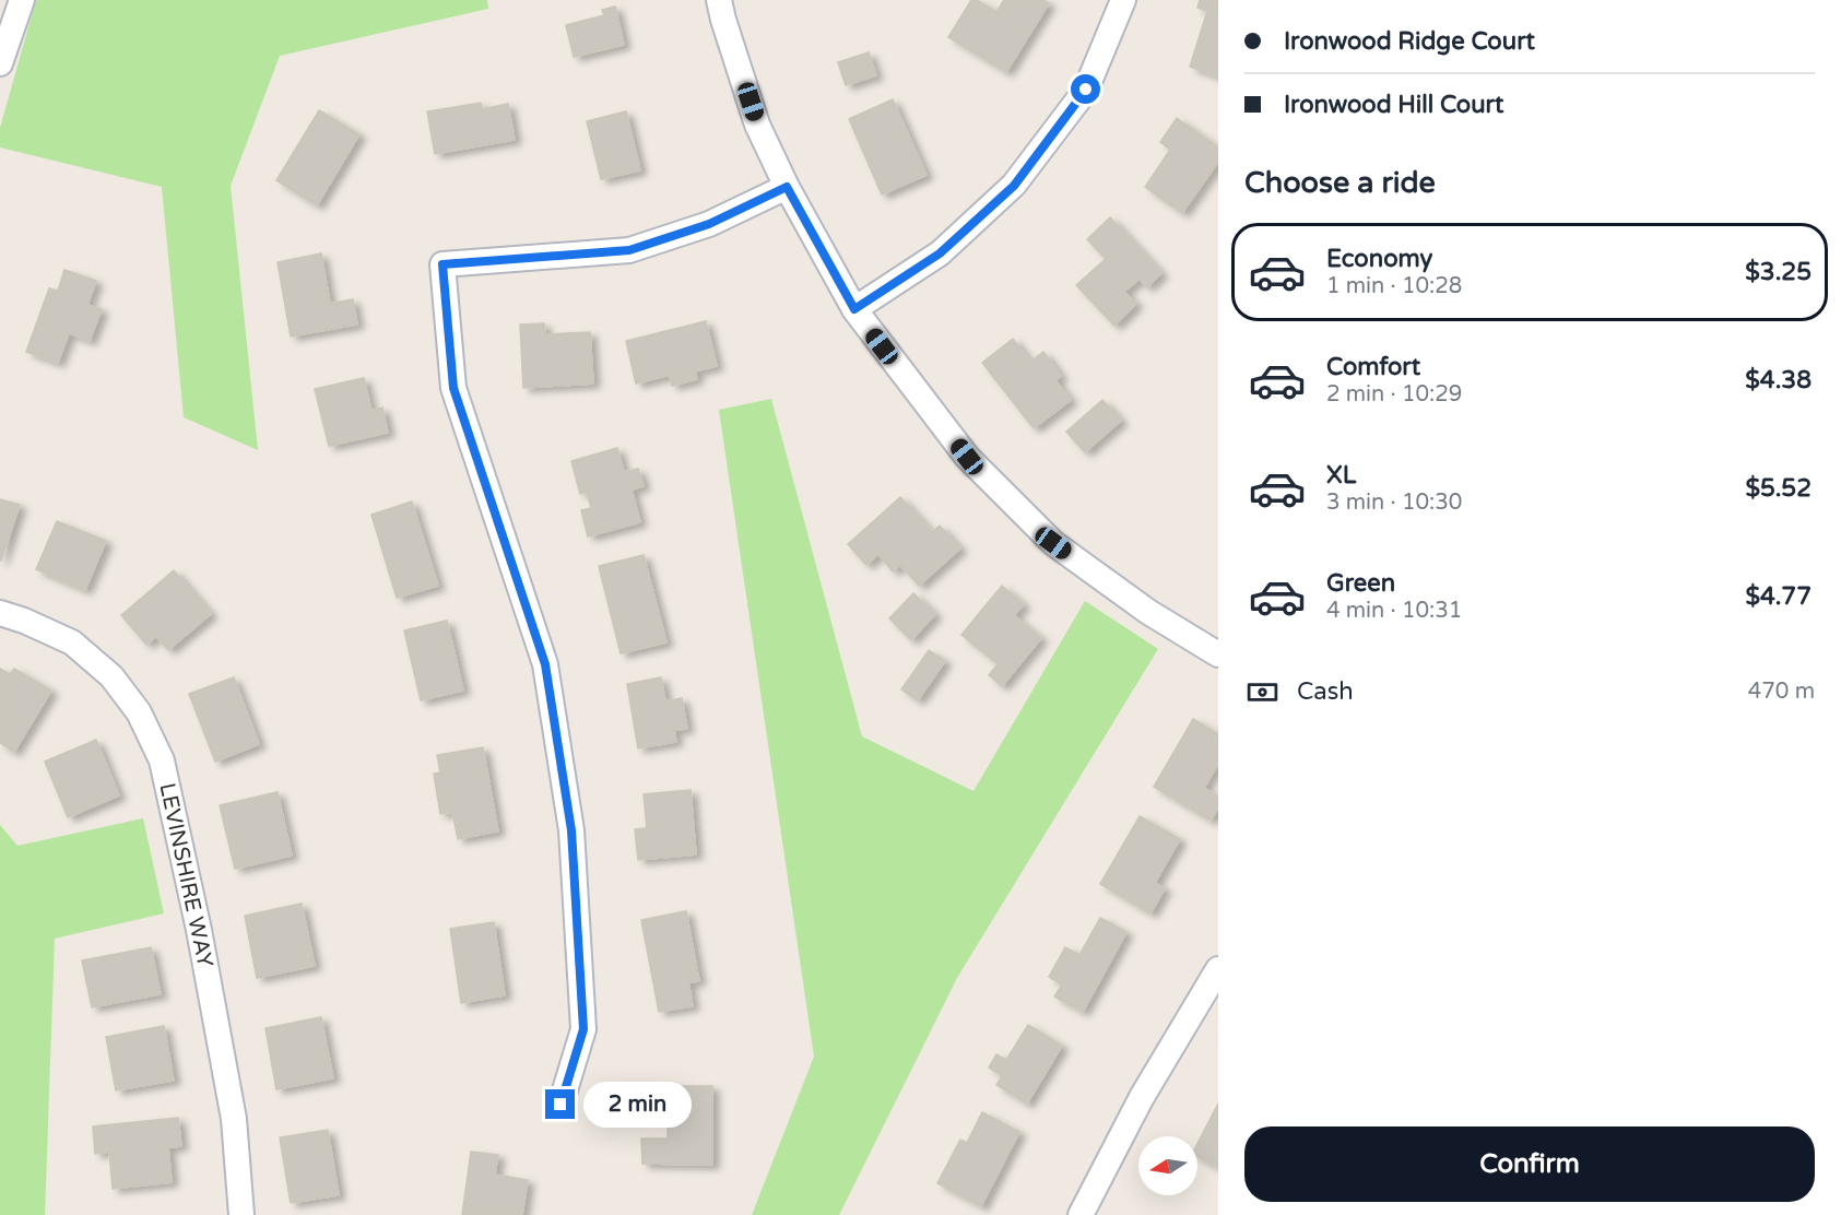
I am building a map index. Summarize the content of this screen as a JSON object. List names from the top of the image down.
{
  "streets": {
    "street": ["LEVINSHIRE WAY"]
  },
  "north": "left",
  "page": {
    "banner": ["Ironwood Ridge Court", "Ironwood Hill Court"],
    "heading": "Choose a ride",
    "list": [
      {
        "name": "Economy",
        "note": "1 min · 10:28",
        "value": "$3.25"
      },
      {
        "name": "Comfort",
        "note": "2 min · 10:29",
        "value": "$4.38"
      },
      {
        "name": "XL",
        "note": "3 min · 10:30",
        "value": "$5.52"
      },
      {
        "name": "Green",
        "note": "4 min · 10:31",
        "value": "$4.77"
      }
    ],
    "pay": ["Cash", "470 m"],
    "bubble": "2 min",
    "buttons": "Confirm"
  }
}
